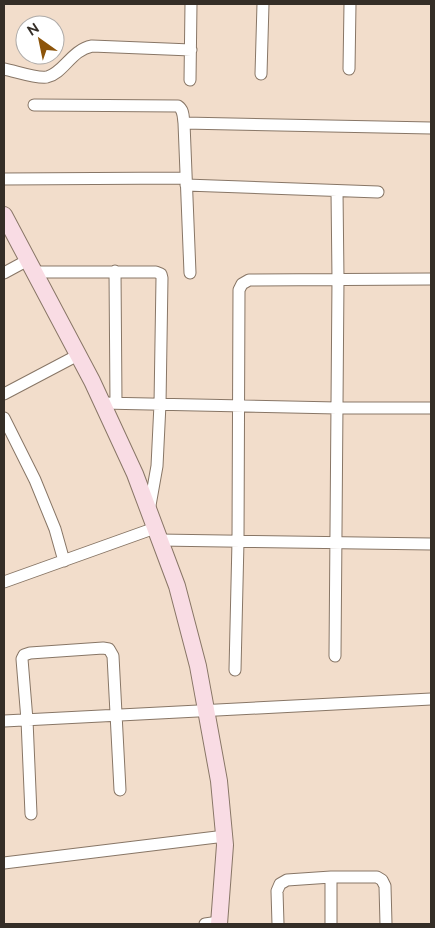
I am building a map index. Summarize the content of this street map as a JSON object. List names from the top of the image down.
{
  "north": "top left"
}
